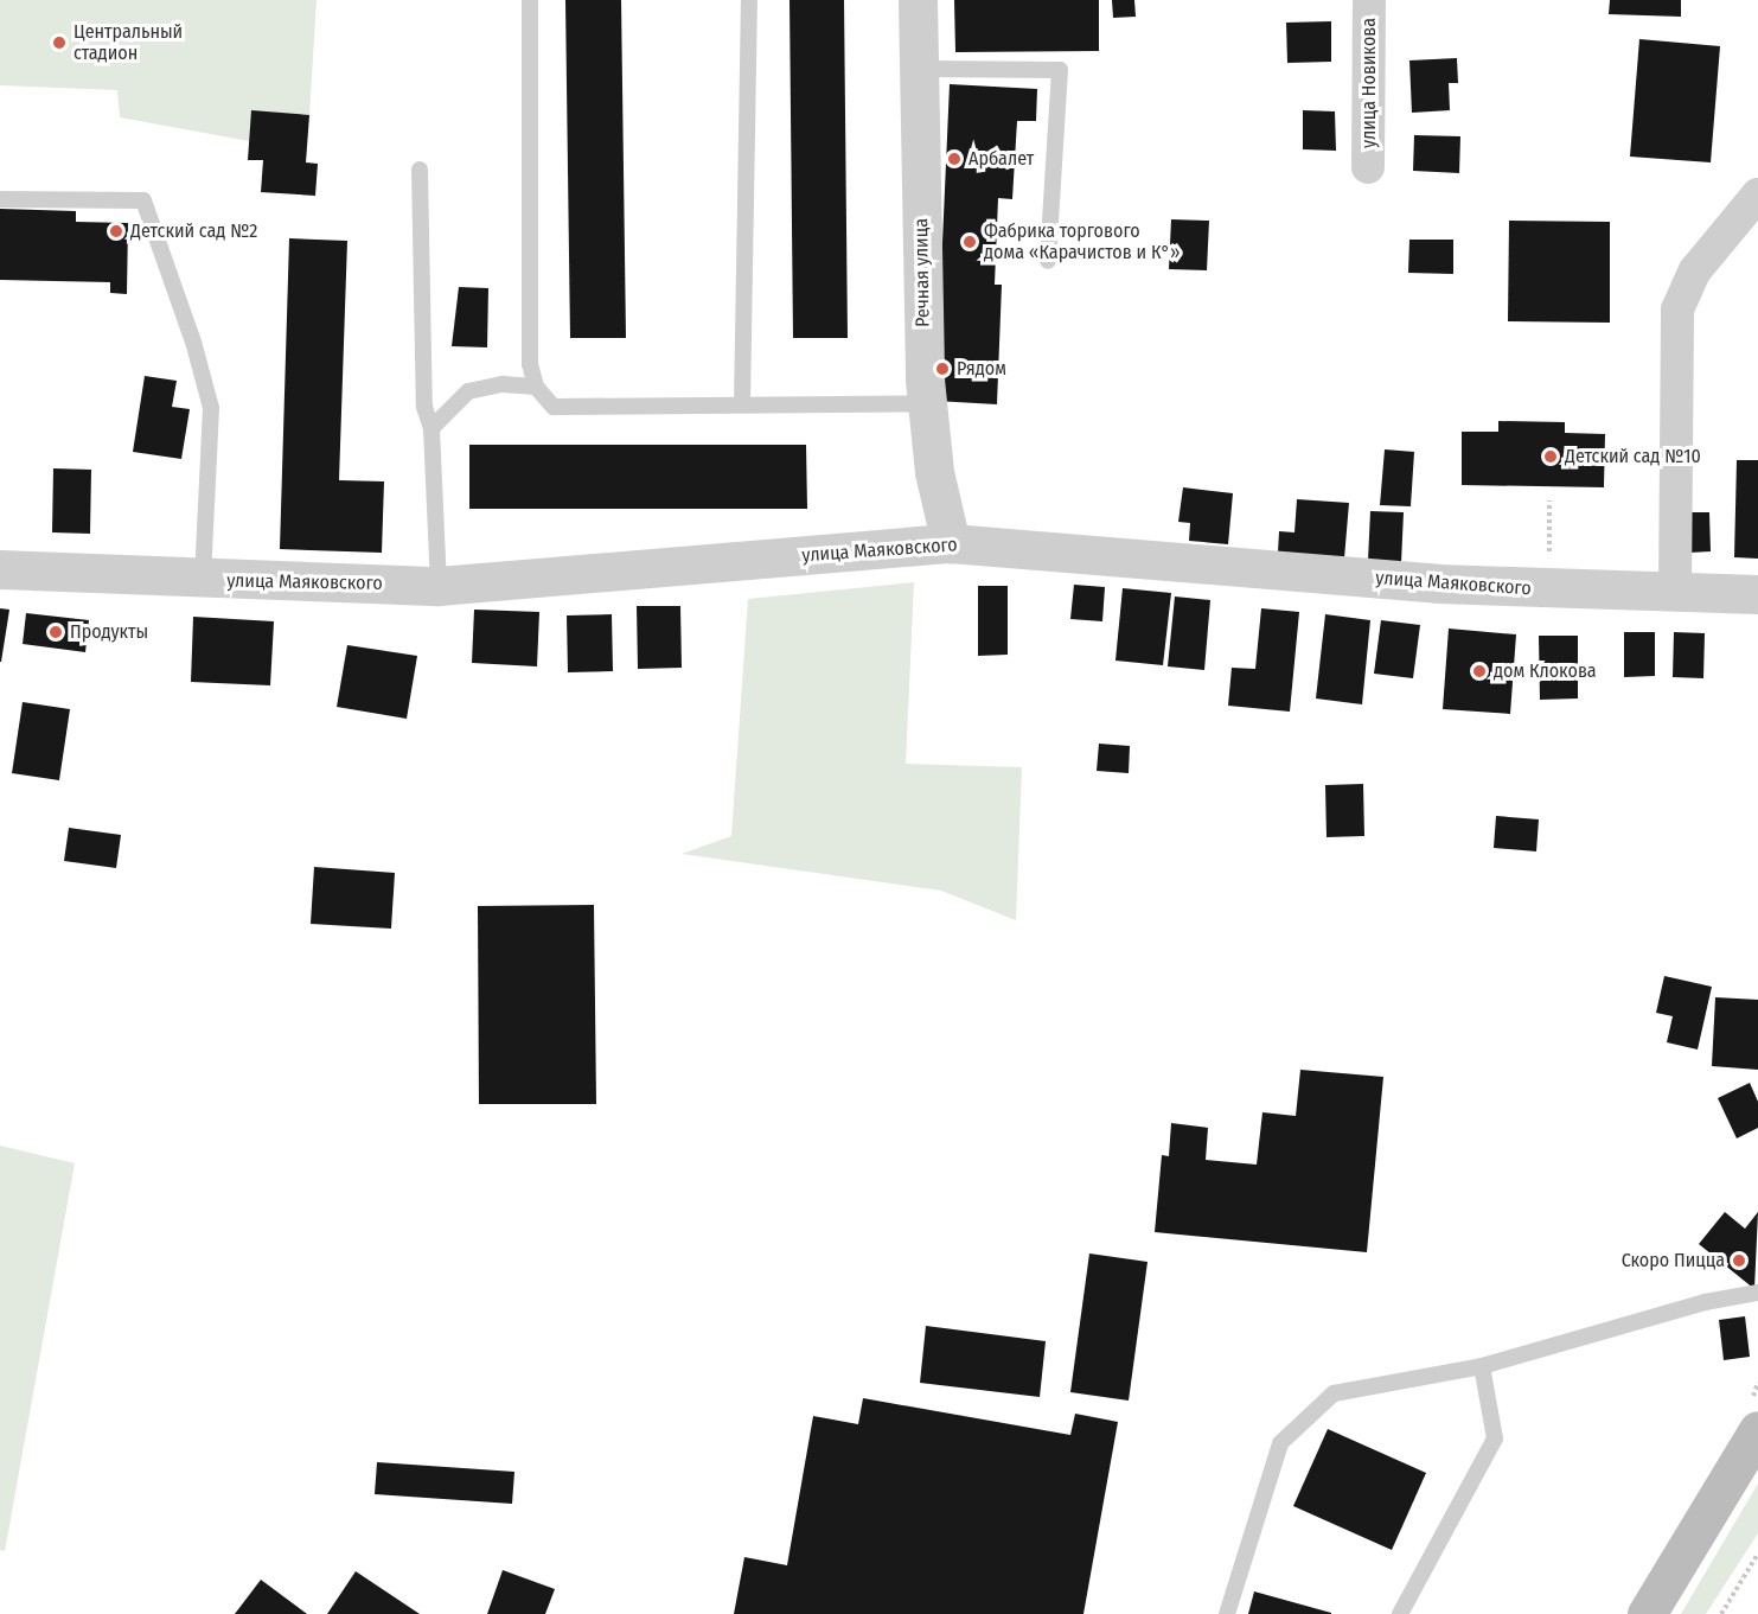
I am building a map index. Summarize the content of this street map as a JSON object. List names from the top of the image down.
{
  "streets": {
    "street": ["улица Новикова", "Речная улица", "улица Маяковского"]
  },
  "crossings": [
    ["Речная улица", "улица Маяковского"]
  ],
  "places": [
    "Центральный стадион",
    "Арбалет",
    "Детский сад №2",
    "Фабрика торгового дома «Карачистов и К°»",
    "Рядом",
    "Детский сад №10",
    "Продукты",
    "дом Клокова",
    "Скоро Пицца"
  ]
}
